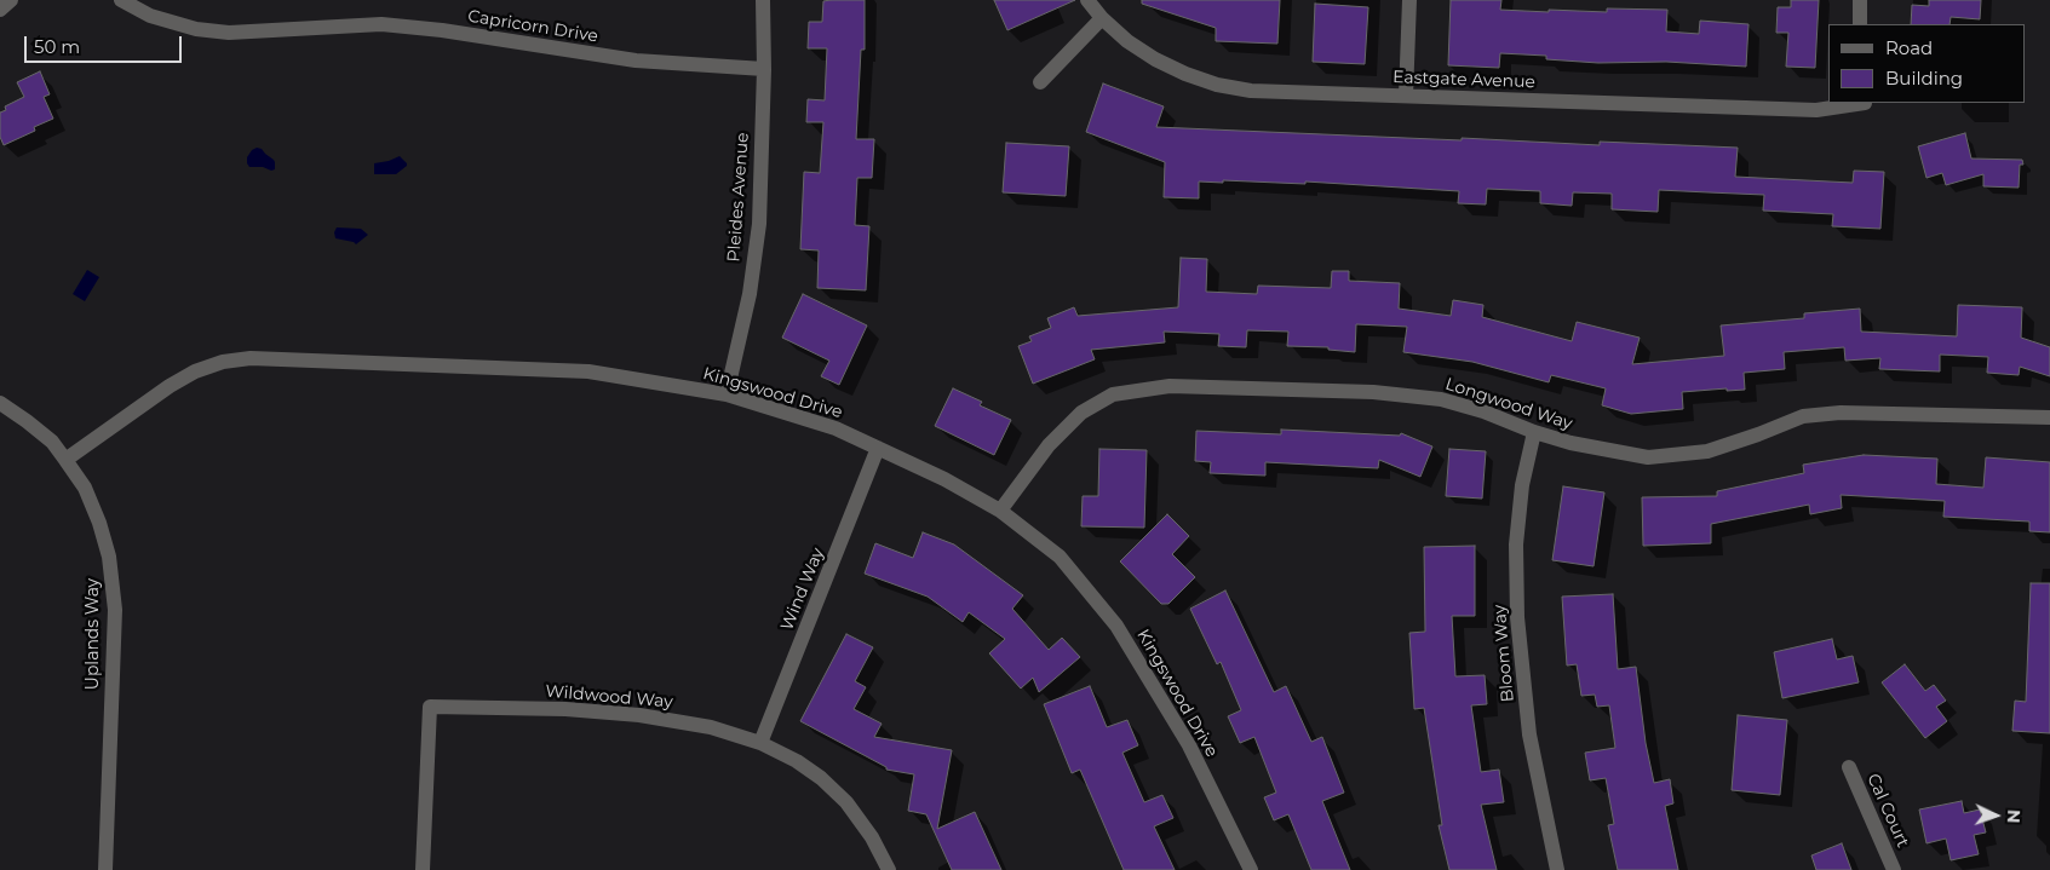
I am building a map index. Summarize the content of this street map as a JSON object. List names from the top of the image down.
{
  "streets": {
    "street": [
      "Capricorn Drive",
      "Eastgate Avenue",
      "Pleides Avenue",
      "Kingswood Drive",
      "Longwood Way",
      "Wind Way",
      "Uplands Way",
      "Bloom Way",
      "Wildwood Way",
      "Cal Court"
    ]
  },
  "crossings": [
    ["Capricorn Drive", "Pleides Avenue"],
    ["Pleides Avenue", "Kingswood Drive"],
    ["Kingswood Drive", "Longwood Way"],
    ["Kingswood Drive", "Wind Way"],
    ["Kingswood Drive", "Uplands Way"],
    ["Longwood Way", "Bloom Way"],
    ["Wind Way", "Wildwood Way"]
  ],
  "legend": ["Road", "Building"],
  "scale_bar": "50 m",
  "north": "right"
}
